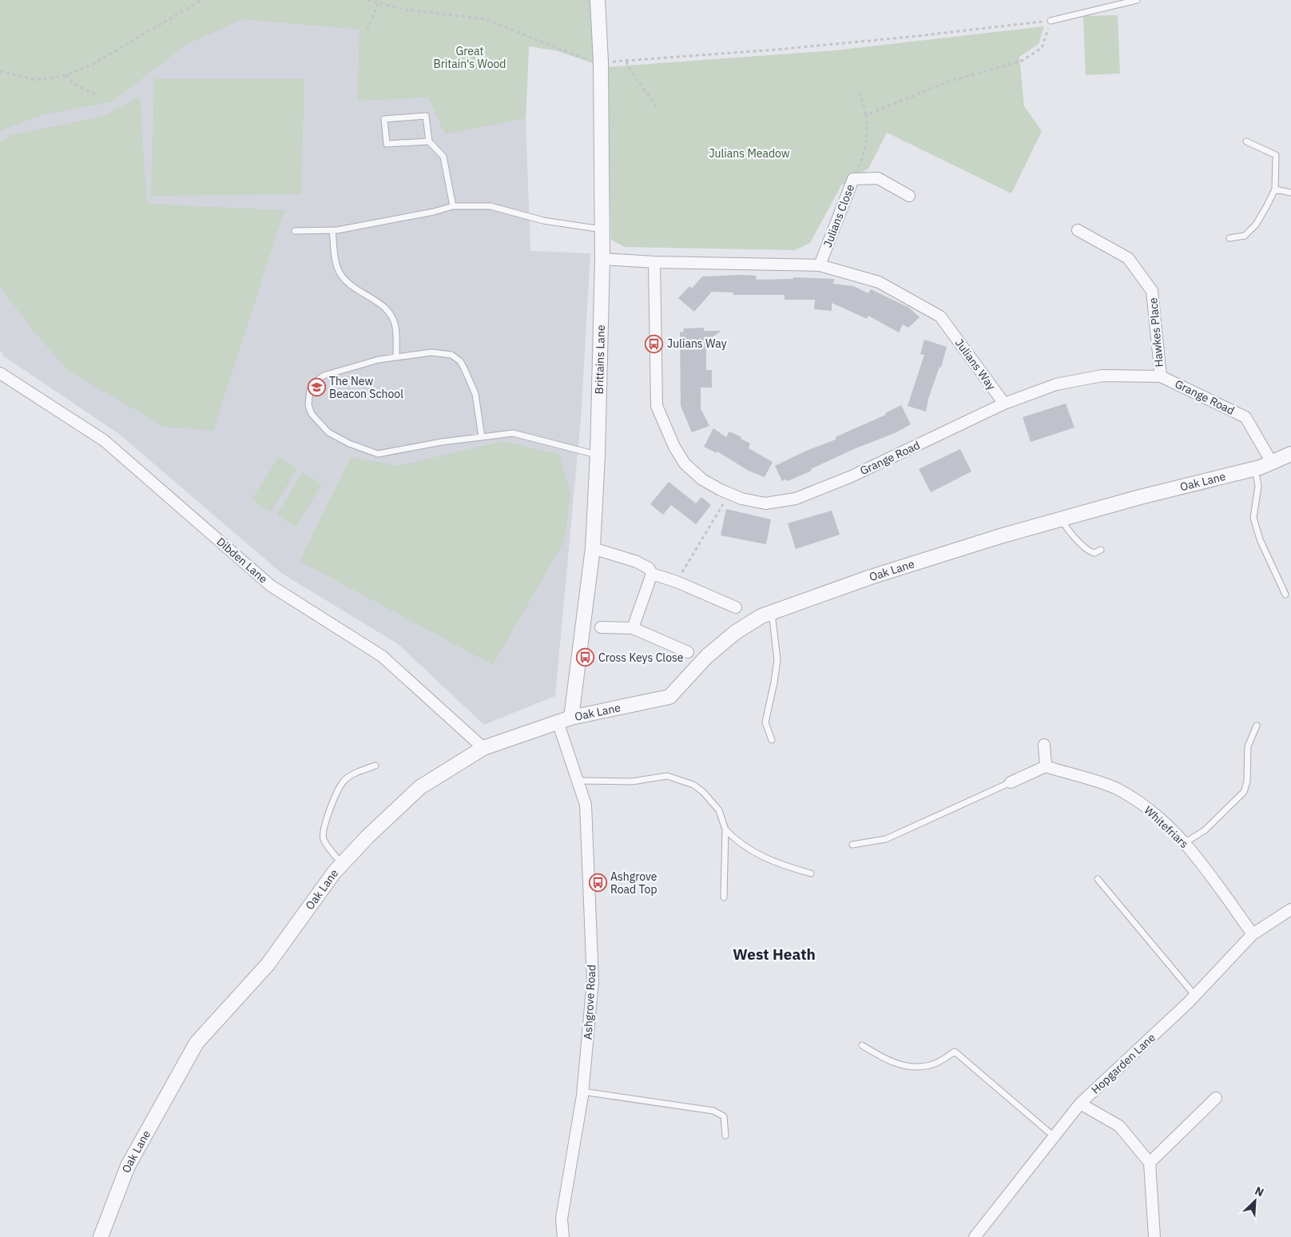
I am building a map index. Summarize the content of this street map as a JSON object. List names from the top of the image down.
{
  "streets": {
    "street": [
      "Julians Close",
      "Hawkes Place",
      "Brittains Lane",
      "Julians Way",
      "Grange Road",
      "Oak Lane",
      "Dibden Lane",
      "Whitefriars",
      "Ashgrove Road",
      "Hopgarden Lane"
    ]
  },
  "crossings": [
    ["Julians Close", "Julians Way"],
    ["Hawkes Place", "Grange Road"],
    ["Brittains Lane", "Julians Way"],
    ["Brittains Lane", "Oak Lane"],
    ["Julians Way", "Grange Road"],
    ["Grange Road", "Oak Lane"],
    ["Oak Lane", "Dibden Lane"],
    ["Oak Lane", "Ashgrove Road"],
    ["Whitefriars", "Hopgarden Lane"]
  ],
  "districts": ["West Heath"],
  "parks": ["Great Britain's Wood", "Julians Meadow"],
  "places": {
    "bus stop": ["Julians Way", "Cross Keys Close", "Ashgrove Road Top"],
    "school or university": ["The New Beacon School"]
  },
  "north": "top right"
}
